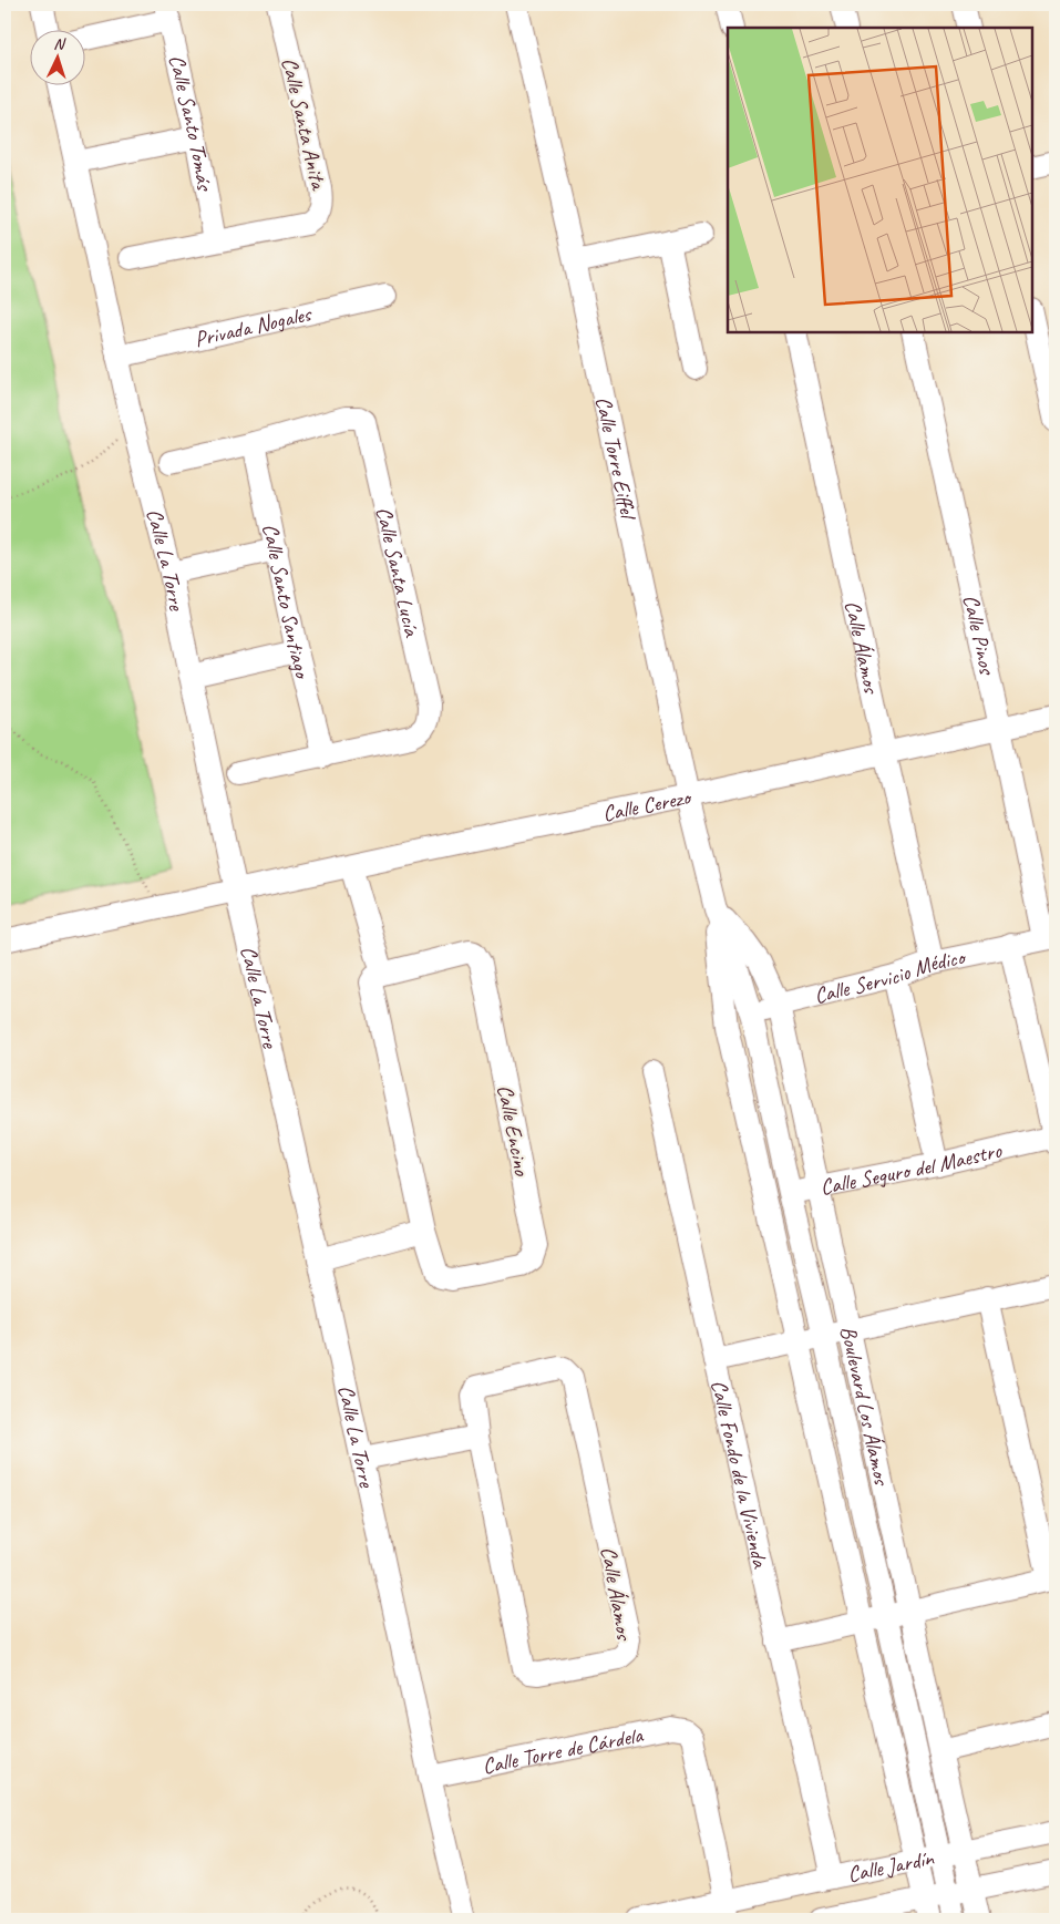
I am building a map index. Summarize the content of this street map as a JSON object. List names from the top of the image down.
{
  "streets": {
    "street": [
      "Calle Santo Tomás",
      "Calle Santa Anita",
      "Privada Nogales",
      "Calle Torre Eiffel",
      "Calle La Torre",
      "Calle Santa Lucía",
      "Calle Santo Santiago",
      "Calle Pinos",
      "Calle Álamos",
      "Calle Cerezo",
      "Calle Servicio Médico",
      "Calle Encino",
      "Calle Seguro del Maestro",
      "Boulevard Los Álamos",
      "Calle Fondo de la Vivienda",
      "Calle Torre de Cárdela",
      "Calle Jardín"
    ]
  },
  "crossings": [
    ["Calle Santo Tomás", "Calle Santa Anita"],
    ["Privada Nogales", "Calle La Torre"],
    ["Calle Torre Eiffel", "Calle Cerezo"],
    ["Calle Torre Eiffel", "Boulevard Los Álamos"],
    ["Calle La Torre", "Calle Cerezo"],
    ["Calle La Torre", "Calle Torre de Cárdela"],
    ["Calle Santa Lucía", "Calle Santo Santiago"],
    ["Calle Pinos", "Calle Cerezo"],
    ["Calle Pinos", "Calle Servicio Médico"],
    ["Calle Álamos", "Calle Cerezo"],
    ["Calle Álamos", "Calle Servicio Médico"],
    ["Calle Servicio Médico", "Boulevard Los Álamos"],
    ["Calle Seguro del Maestro", "Boulevard Los Álamos"],
    ["Boulevard Los Álamos", "Calle Jardín"],
    ["Calle Fondo de la Vivienda", "Calle Jardín"],
    ["Calle Torre de Cárdela", "Calle Jardín"]
  ],
  "north": "top"
}
